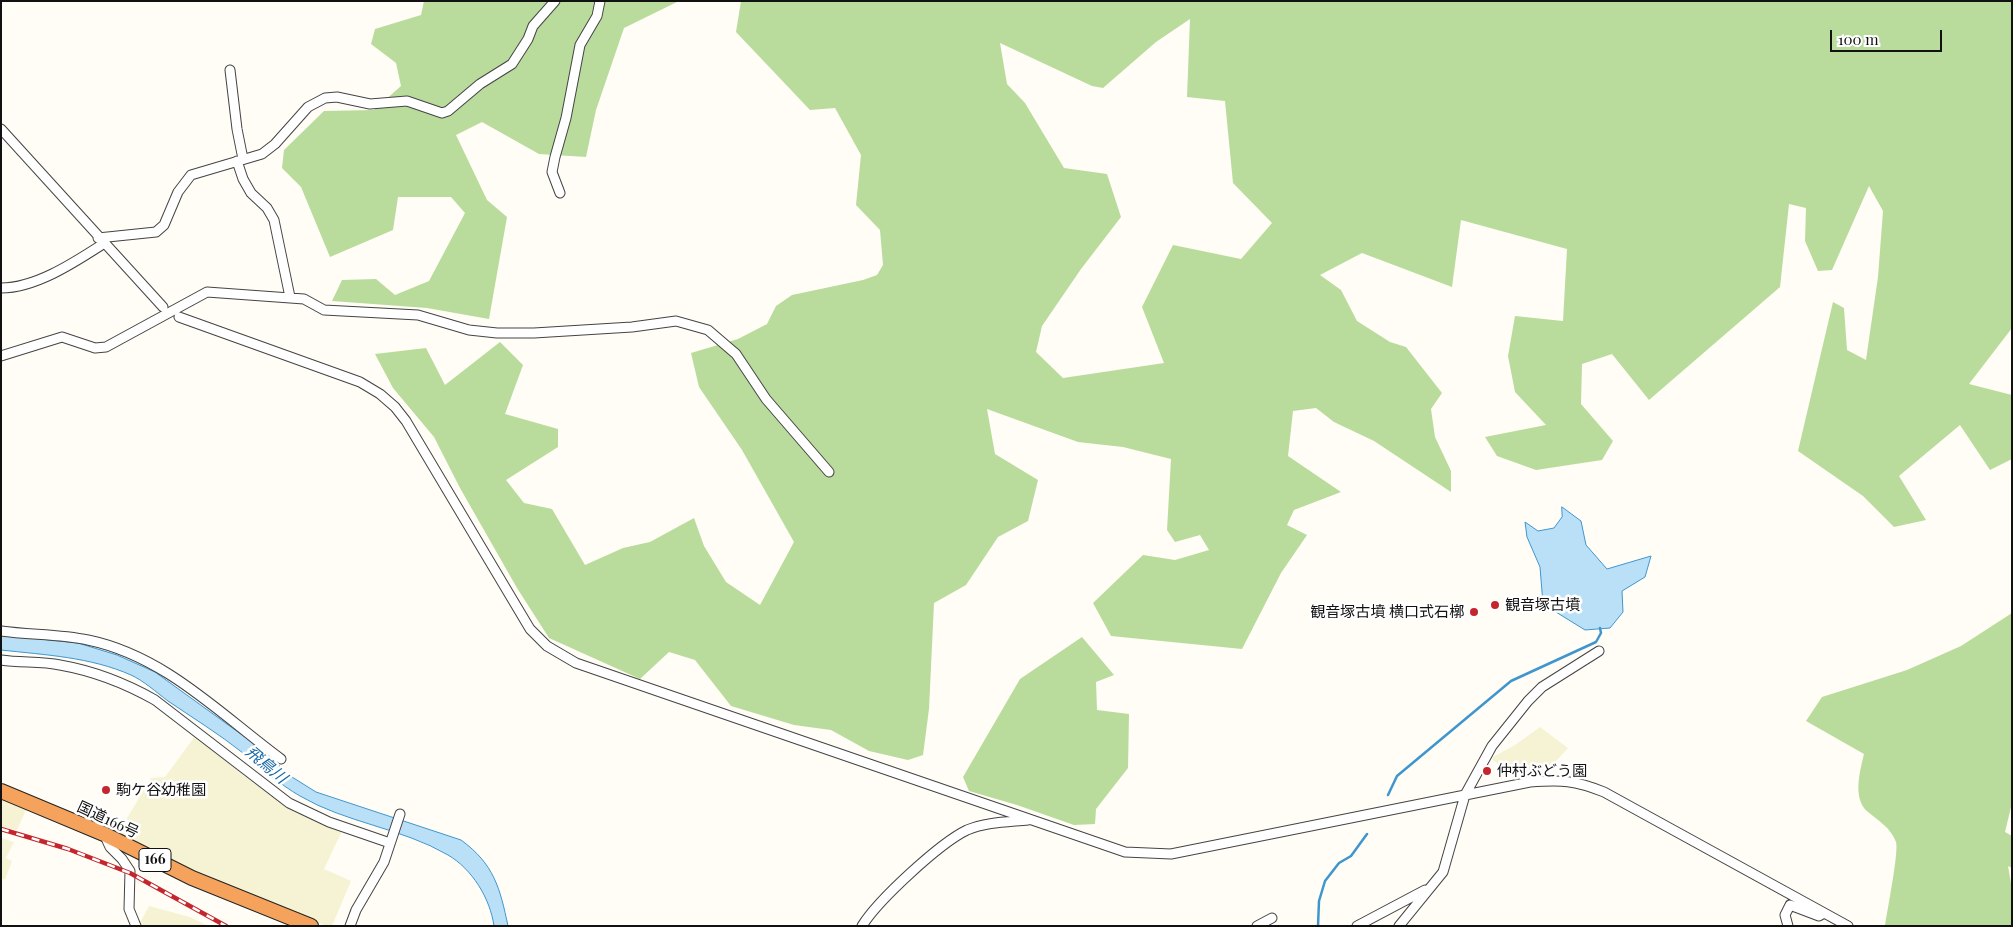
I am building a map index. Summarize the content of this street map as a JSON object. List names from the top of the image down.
{
  "streets": {
    "highway": ["国道166号", "166"]
  },
  "water": ["飛鳥川"],
  "places": [
    "観音塚古墳",
    "観音塚古墳 横口式石槨",
    "仲村ぶどう園",
    "駒ケ谷幼稚園"
  ],
  "scale_bar": "100 m"
}
